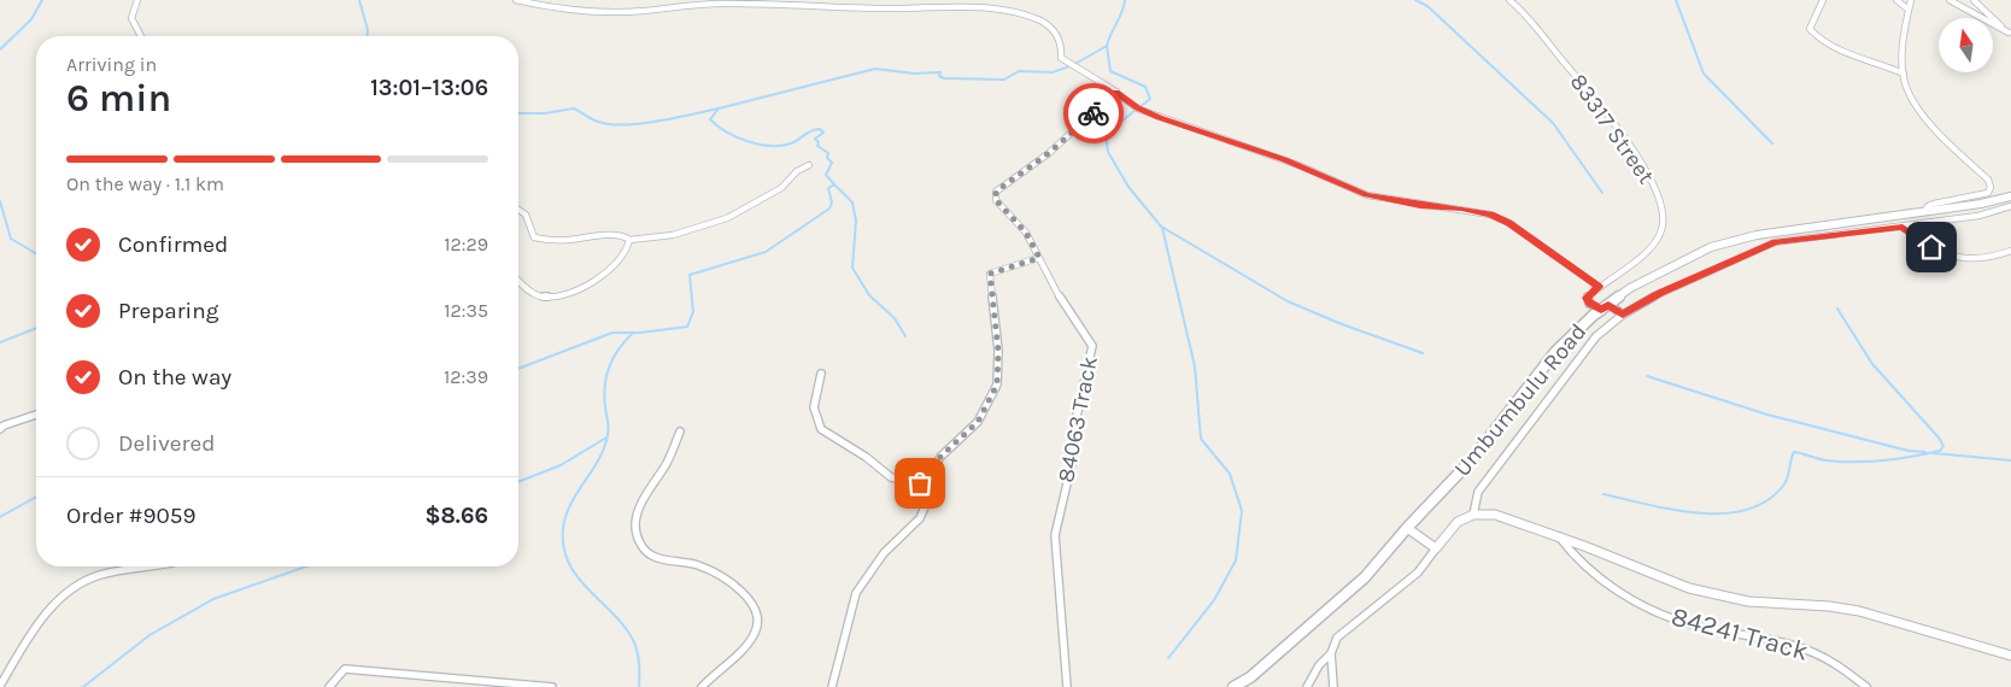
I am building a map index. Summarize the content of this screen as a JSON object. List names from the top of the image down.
{
  "streets": {
    "main road": ["Umbumbulu Road"],
    "street": ["83317 Street", "84063 Track", "84241 Track"]
  },
  "north": "top",
  "page": {
    "heading": ["6 min", "Arriving in", "13:01–13:06"],
    "panel": ["Order #9059", "$8.66"],
    "bar": "On the way · 1.1 km",
    "list": [
      ["Confirmed", "12:29"],
      ["Preparing", "12:35"],
      ["On the way", "12:39"],
      "Delivered"
    ]
  }
}
